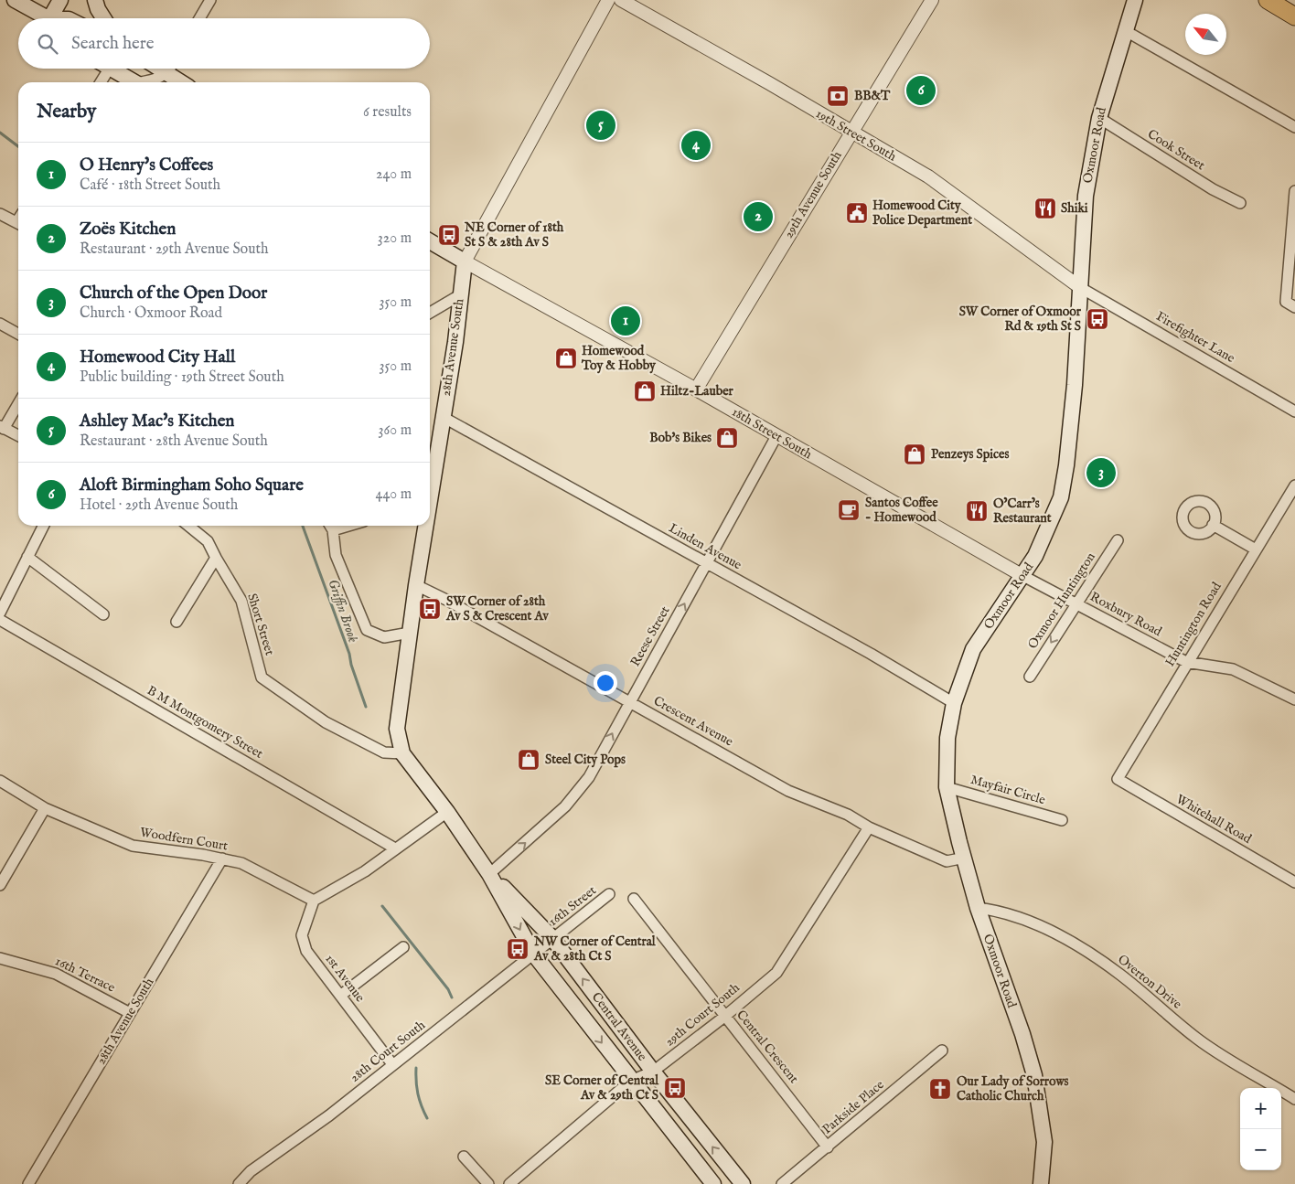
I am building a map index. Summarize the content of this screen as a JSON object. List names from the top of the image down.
{
  "streets": {
    "main road": [
      "Oxmoor Road",
      "28th Avenue South",
      "18th Street South",
      "Central Avenue"
    ],
    "street": [
      "19th Street South",
      "Cook Street",
      "29th Avenue South",
      "Firefighter Lane",
      "Linden Avenue",
      "Oxmoor Huntington",
      "Roxbury Road",
      "Short Street",
      "Huntington Road",
      "Reese Street",
      "Crescent Avenue",
      "B M Montgomery Street",
      "Mayfair Circle",
      "Whitehall Road",
      "Woodfern Court",
      "16th Street",
      "16th Terrace",
      "1st Avenue",
      "Overton Drive",
      "29th Court South",
      "Central Crescent",
      "28th Court South",
      "Parkside Place"
    ]
  },
  "crossings": [
    ["19th Street South", "Oxmoor Road"],
    ["19th Street South", "29th Avenue South"],
    ["19th Street South", "Firefighter Lane"],
    ["Oxmoor Road", "Cook Street"],
    ["Oxmoor Road", "Firefighter Lane"],
    ["Oxmoor Road", "18th Street South"],
    ["Oxmoor Road", "Linden Avenue"],
    ["Oxmoor Road", "Roxbury Road"],
    ["Oxmoor Road", "Crescent Avenue"],
    ["Oxmoor Road", "Mayfair Circle"],
    ["Oxmoor Road", "Overton Drive"],
    ["29th Avenue South", "18th Street South"],
    ["28th Avenue South", "18th Street South"],
    ["28th Avenue South", "Linden Avenue"],
    ["28th Avenue South", "Crescent Avenue"],
    ["28th Avenue South", "Woodfern Court"],
    ["28th Avenue South", "16th Terrace"],
    ["28th Avenue South", "Central Avenue"],
    ["18th Street South", "Roxbury Road"],
    ["18th Street South", "Reese Street"],
    ["Linden Avenue", "Reese Street"],
    ["Oxmoor Huntington", "Roxbury Road"],
    ["Roxbury Road", "Huntington Road"],
    ["Short Street", "Central Avenue"],
    ["Huntington Road", "Whitehall Road"],
    ["Reese Street", "Crescent Avenue"],
    ["Reese Street", "Central Avenue"],
    ["Crescent Avenue", "29th Court South"],
    ["Woodfern Court", "1st Avenue"],
    ["16th Street", "Central Avenue"],
    ["16th Street", "28th Court South"],
    ["1st Avenue", "28th Court South"],
    ["29th Court South", "Central Avenue"],
    ["29th Court South", "Central Crescent"],
    ["Central Avenue", "28th Court South"],
    ["Central Crescent", "Parkside Place"]
  ],
  "one_way": ["Oxmoor Huntington", "Reese Street"],
  "water": ["Griffin Brook"],
  "places": {
    "bank": ["BB&T"],
    "restaurant": ["Shiki", "O’Carr’s Restaurant"],
    "public building": ["Homewood City Police Department"],
    "bus stop": [
      "NE Corner of 18th St S & 28th Av S",
      "SW Corner of Oxmoor Rd & 19th St S",
      "SW Corner of 28th Av S & Crescent Av",
      "NW Corner of Central Av & 28th Ct S",
      "SE Corner of Central Av & 29th Ct S"
    ],
    "shop": [
      "Homewood Toy & Hobby",
      "Hiltz-Lauber",
      "Bob's Bikes",
      "Penzeys Spices",
      "Steel City Pops"
    ],
    "cafe": ["Santos Coffee - Homewood"],
    "church": ["Our Lady of Sorrows Catholic Church"]
  },
  "north": "top left",
  "page": {
    "search": "Search here",
    "pins": [
      "6",
      "5",
      "4",
      "2",
      "1",
      "3"
    ],
    "heading": ["Nearby", "6 results"],
    "list": [
      {
        "mark": "1",
        "name": "O Henry's Coffees",
        "note": "Café · 18th Street South",
        "value": "240 m"
      },
      {
        "mark": "2",
        "name": "Zoës Kitchen",
        "note": "Restaurant · 29th Avenue South",
        "value": "320 m"
      },
      {
        "mark": "3",
        "name": "Church of the Open Door",
        "note": "Church · Oxmoor Road",
        "value": "350 m"
      },
      {
        "mark": "4",
        "name": "Homewood City Hall",
        "note": "Public building · 19th Street South",
        "value": "350 m"
      },
      {
        "mark": "5",
        "name": "Ashley Mac's Kitchen",
        "note": "Restaurant · 28th Avenue South",
        "value": "360 m"
      },
      {
        "mark": "6",
        "name": "Aloft Birmingham Soho Square",
        "note": "Hotel · 29th Avenue South",
        "value": "440 m"
      }
    ],
    "map_buttons": ["+", "−"]
  }
}
